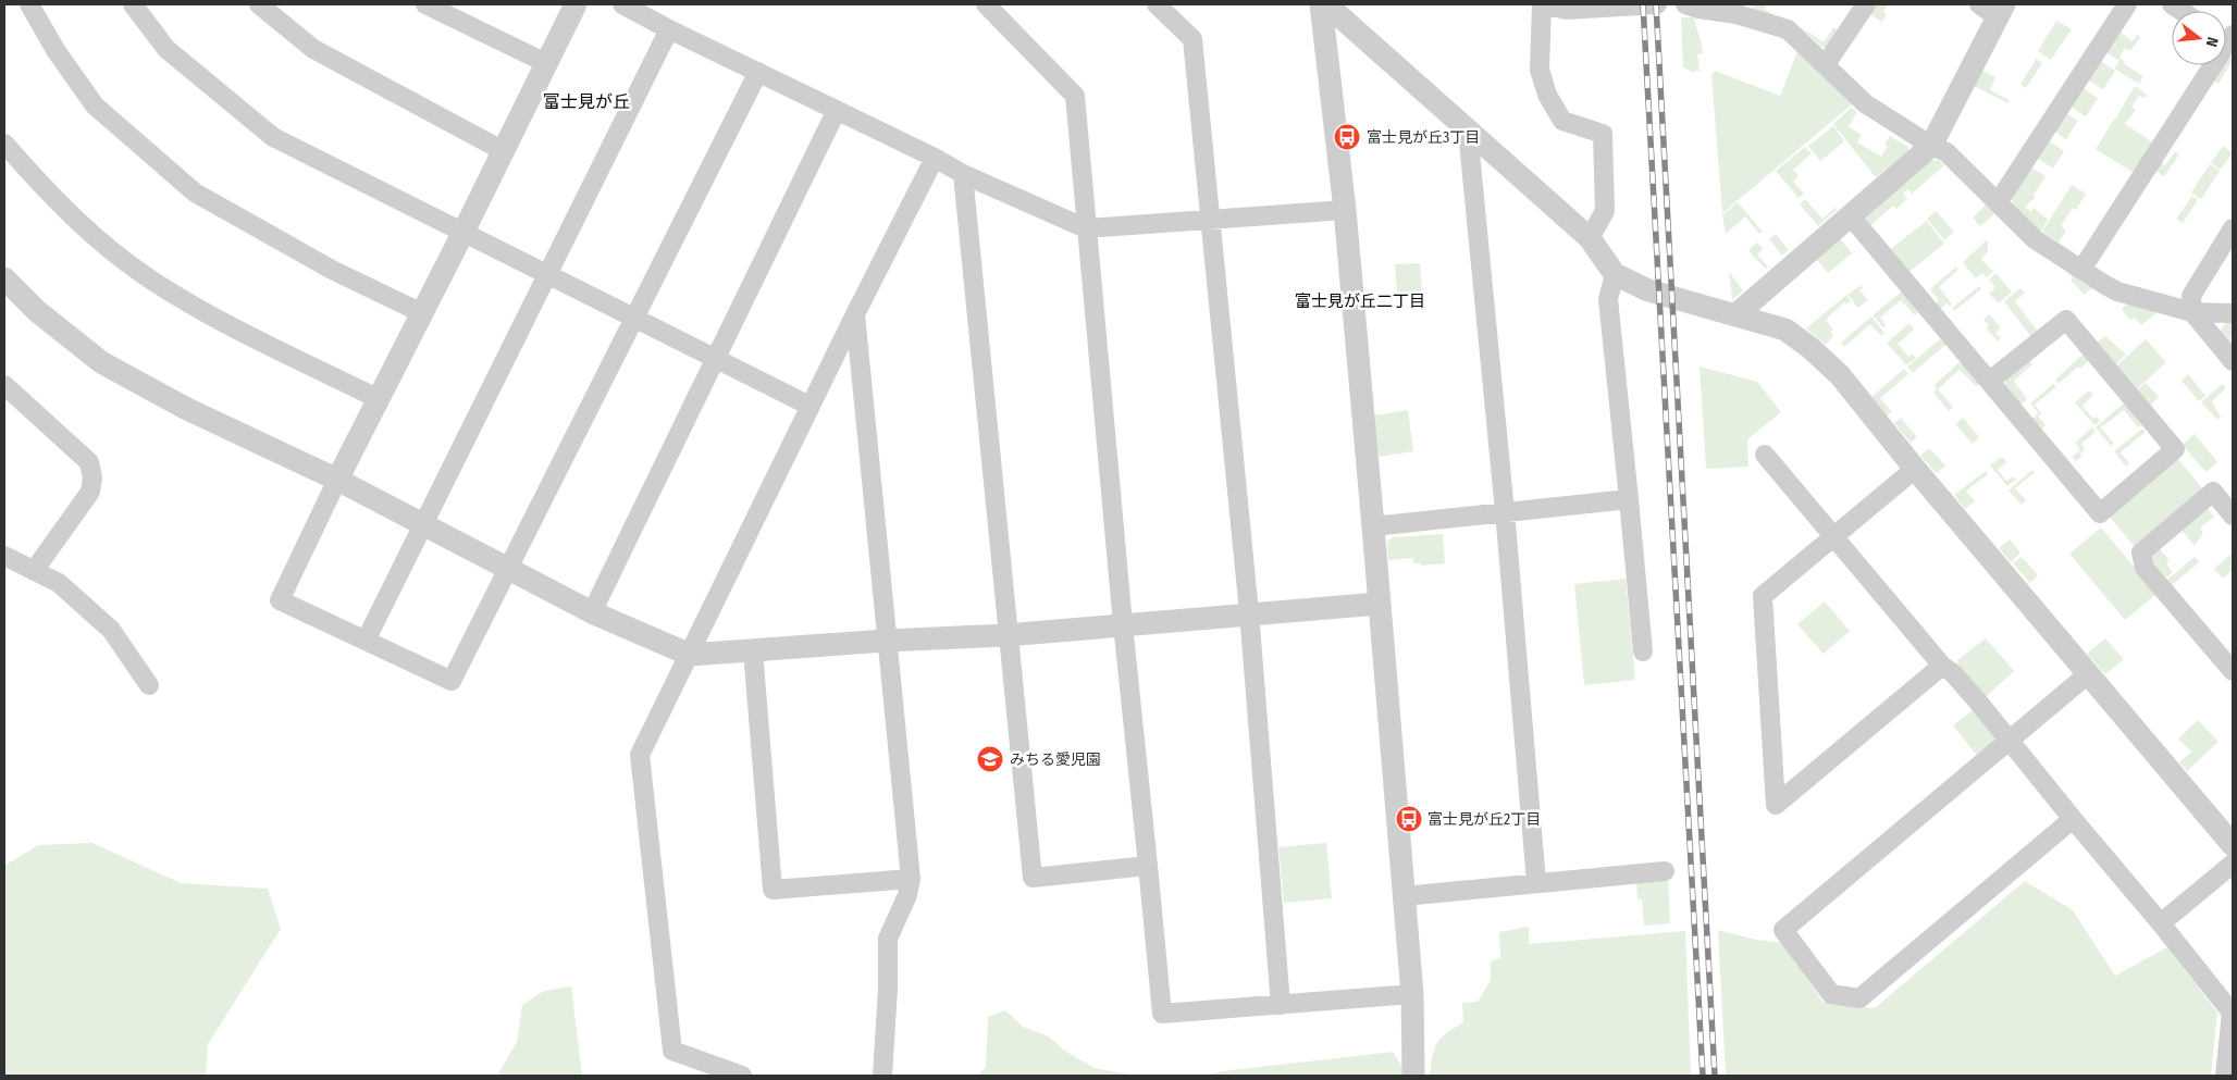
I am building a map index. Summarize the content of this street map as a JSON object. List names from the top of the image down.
{
  "districts": ["富士見が丘", "富士見が丘二丁目"],
  "places": {
    "bus stop": ["富士見が丘3丁目", "富士見が丘2丁目"],
    "school or university": ["みちる愛児園"]
  },
  "north": "right"
}
